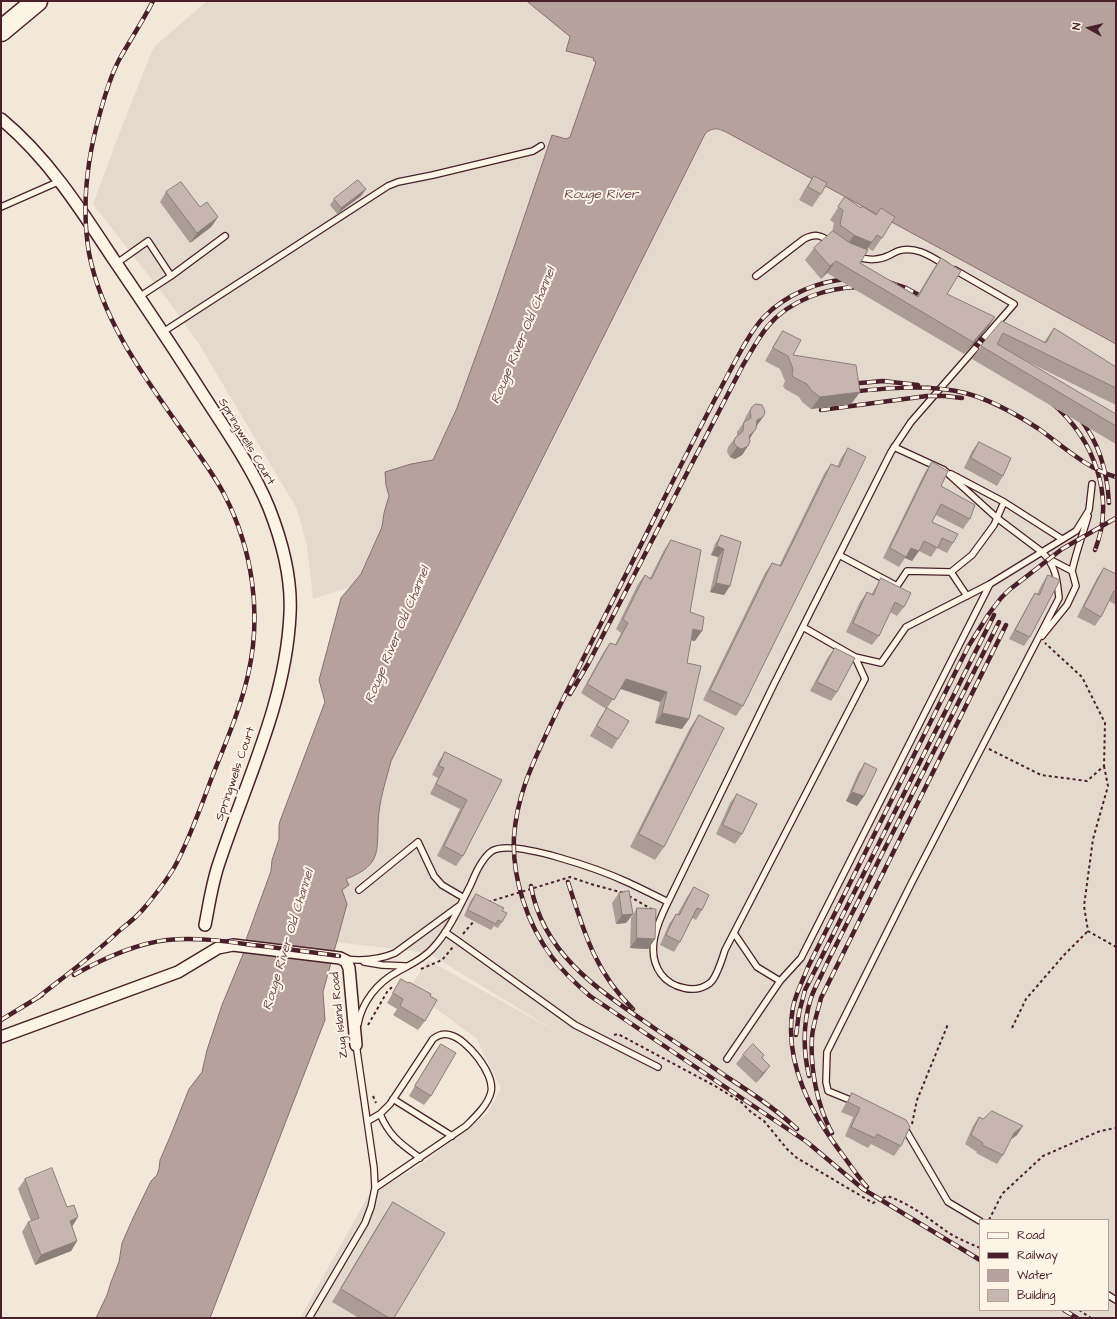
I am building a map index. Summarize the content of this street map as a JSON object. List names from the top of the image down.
{
  "streets": {
    "street": ["Springwells Court", "Zug Island Road"]
  },
  "water": ["Rouge River", "Rouge River Old Channel"],
  "legend": [
    "Road",
    "Railway",
    "Water",
    "Building"
  ],
  "north": "left"
}
